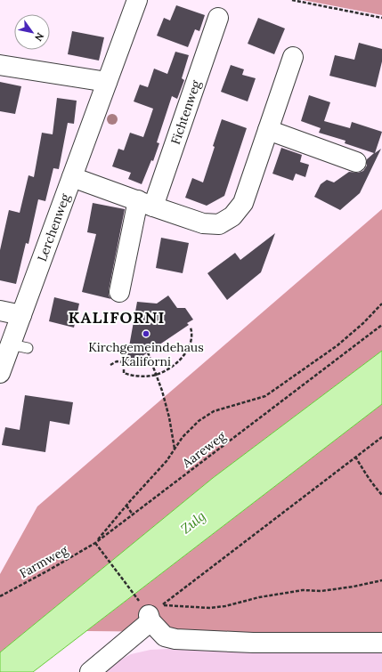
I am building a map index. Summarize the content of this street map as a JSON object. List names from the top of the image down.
{
  "streets": {
    "street": ["Fichtenweg", "Lerchenweg"],
    "path": ["Aareweg", "Farmweg"]
  },
  "crossings": [
    ["Aareweg", "Farmweg"]
  ],
  "districts": ["KALIFORNI"],
  "water": ["Zulg"],
  "places": ["Kirchgemeindehaus Kaliforni"],
  "north": "bottom right"
}
